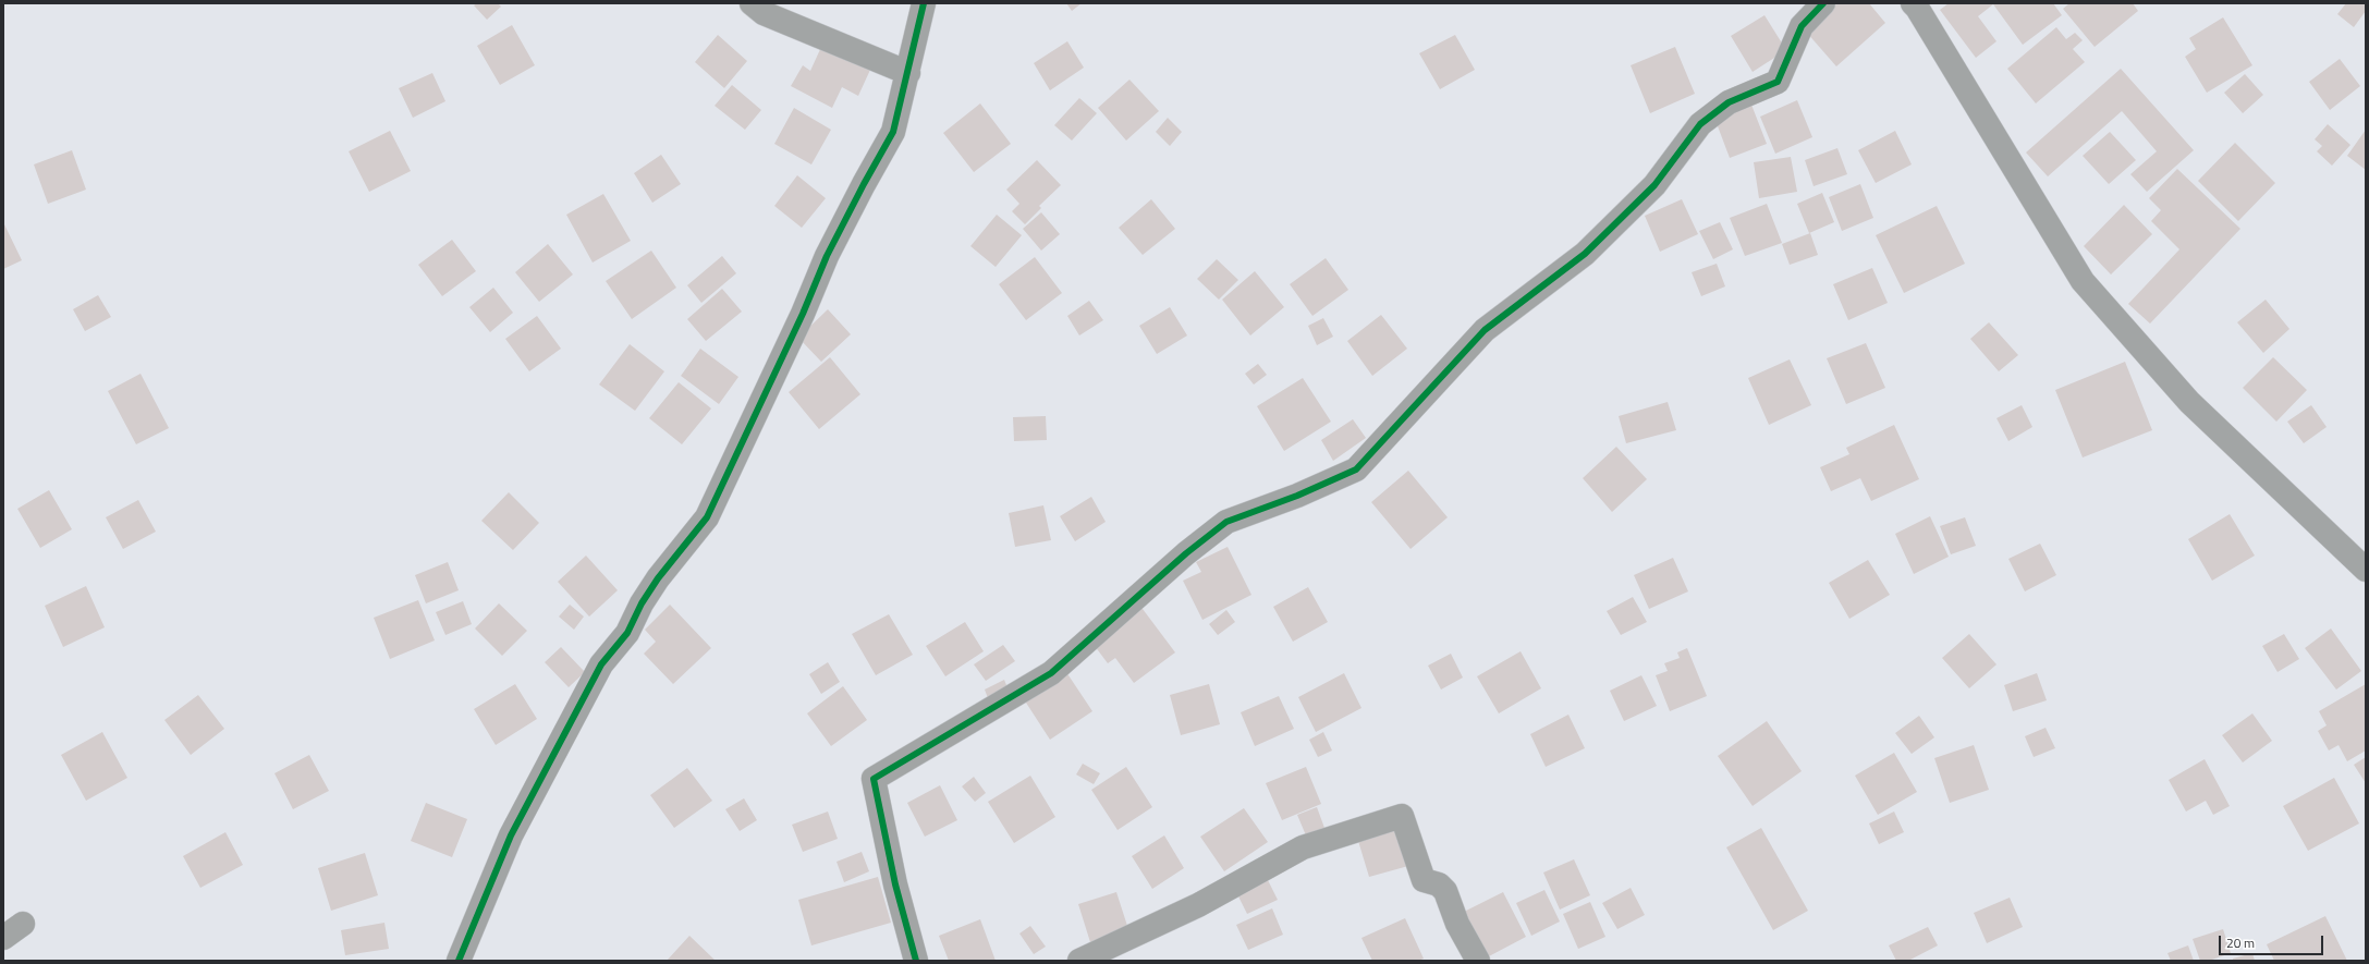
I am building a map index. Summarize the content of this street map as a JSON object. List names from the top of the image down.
{
  "scale_bar": "20 m"
}
